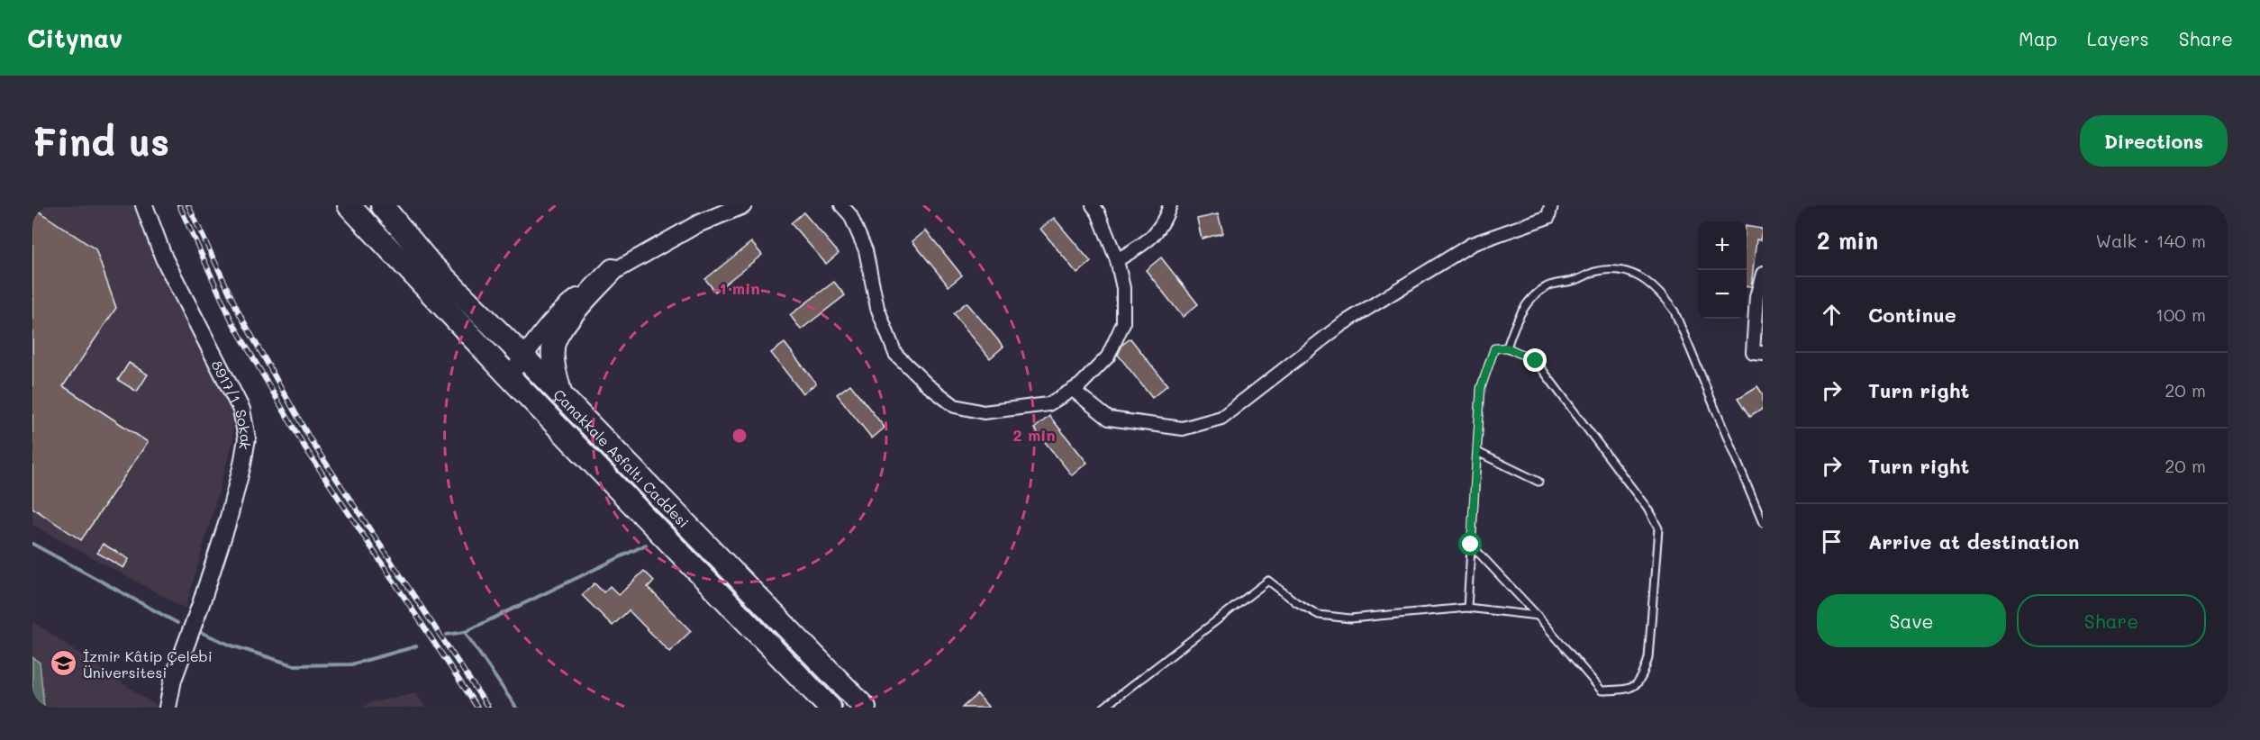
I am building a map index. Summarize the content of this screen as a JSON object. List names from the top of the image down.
{
  "streets": {
    "highway": ["Çanakkale Asfaltı Caddesi"],
    "street": ["8917/1. Sokak"]
  },
  "places": {
    "school or university": ["İzmir Kâtip Çelebi Üniversitesi"]
  },
  "page": {
    "header": "Citynav",
    "nav": ["Map", "Layers", "Share"],
    "buttons": [
      "Directions",
      ["Save", "Share"]
    ],
    "title": "Find us",
    "heading": ["2 min", "Walk · 140 m"],
    "map_buttons": ["+", "−"],
    "list": [
      ["Continue", "100 m"],
      ["Turn right", "20 m"],
      ["Turn right", "20 m"],
      "Arrive at destination"
    ]
  },
  "rings": ["1 min", "2 min"]
}
